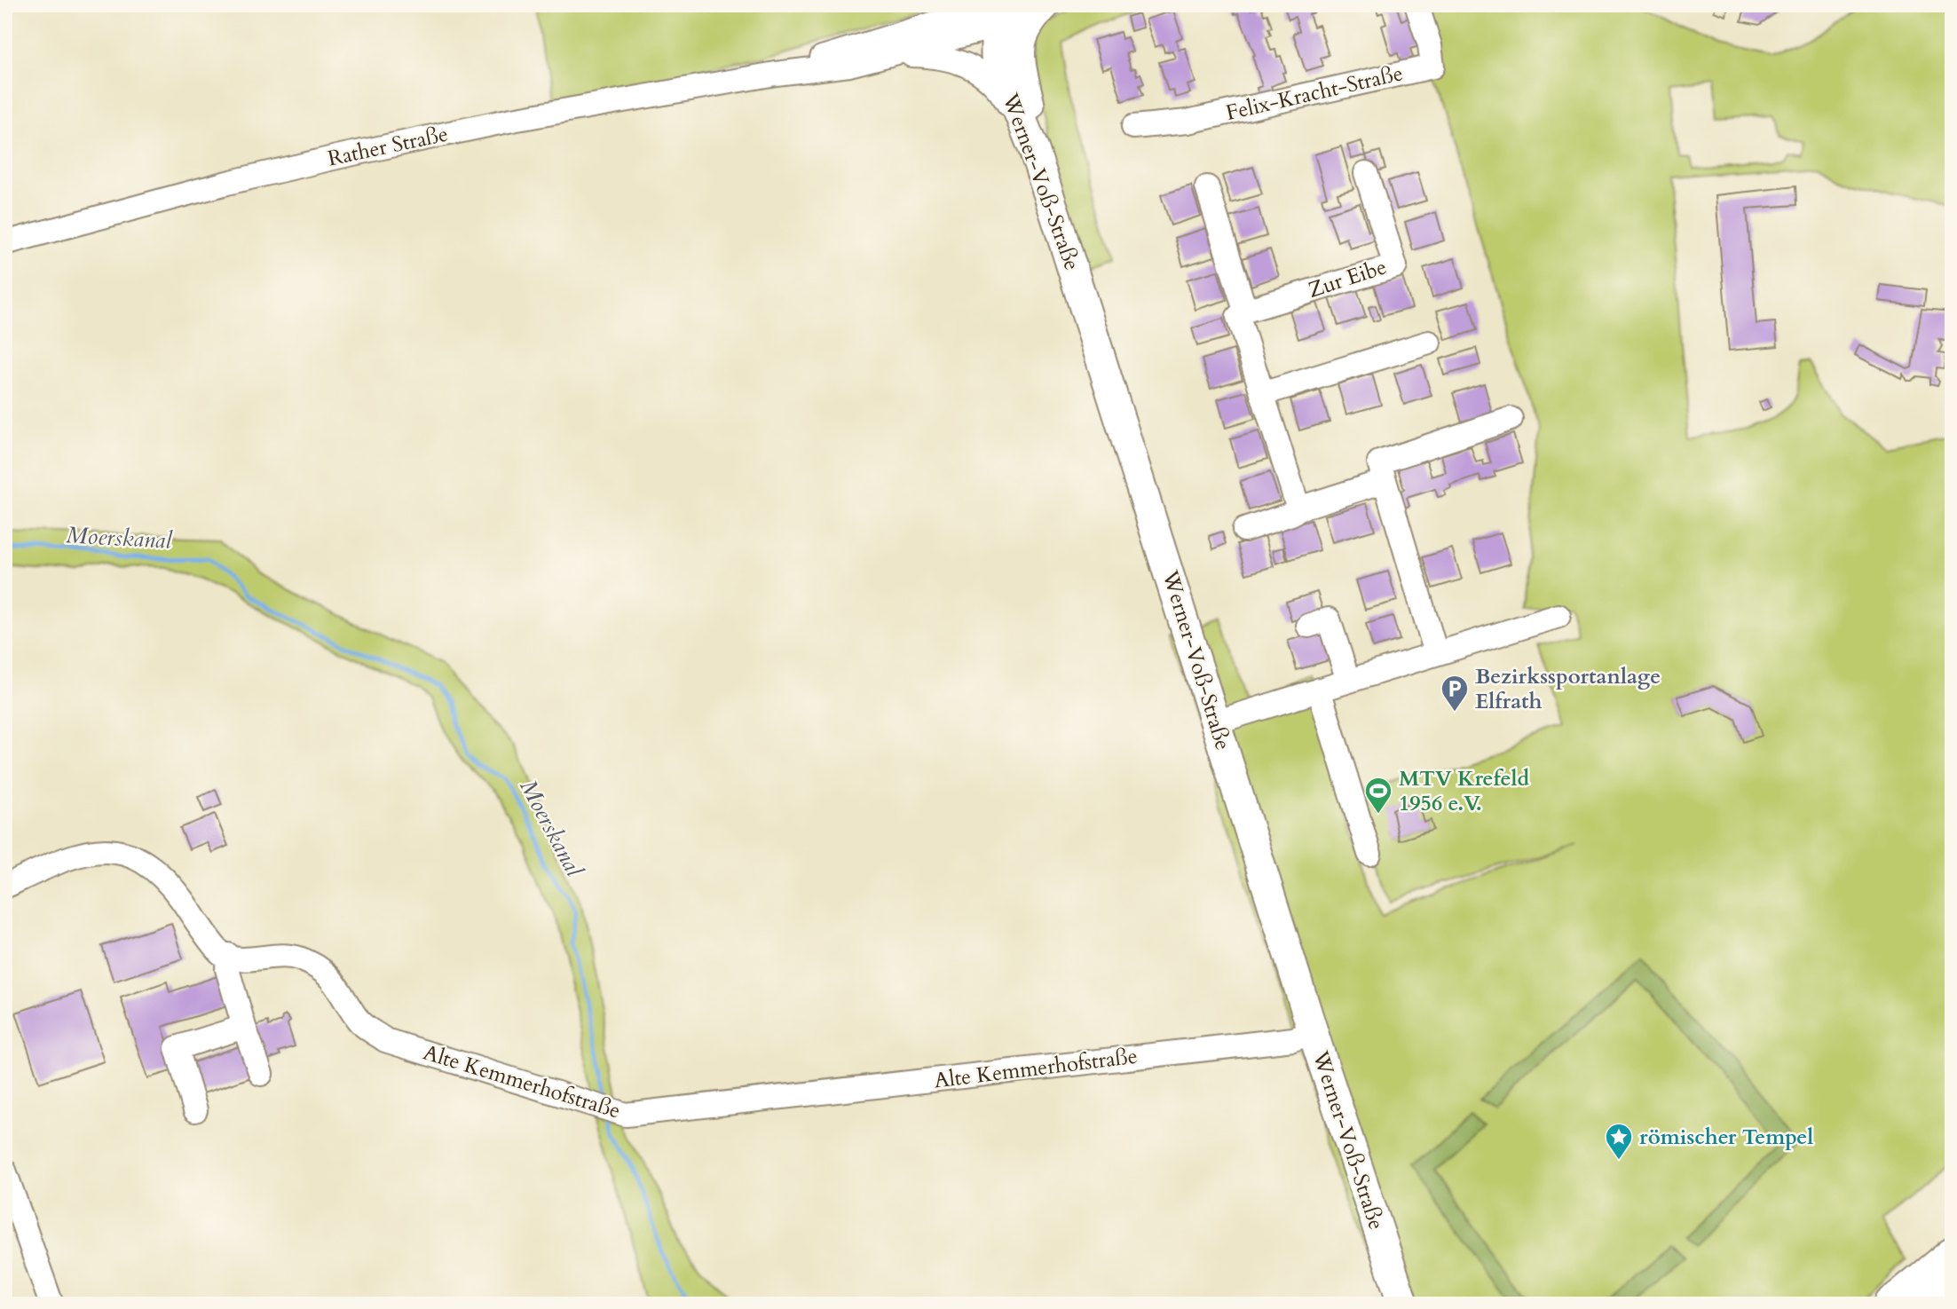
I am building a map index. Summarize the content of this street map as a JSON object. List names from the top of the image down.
{
  "streets": {
    "main road": ["Rather Straße", "Werner-Voß-Straße"],
    "street": ["Felix-Kracht-Straße", "Zur Eibe", "Alte Kemmerhofstraße"]
  },
  "crossings": [
    ["Rather Straße", "Werner-Voß-Straße"],
    ["Werner-Voß-Straße", "Alte Kemmerhofstraße"]
  ],
  "water": ["Moerskanal"],
  "places": {
    "parking": ["Bezirkssportanlage Elfrath"],
    "sports": ["MTV Krefeld 1956 e.V."],
    "place": ["römischer Tempel"]
  }
}
